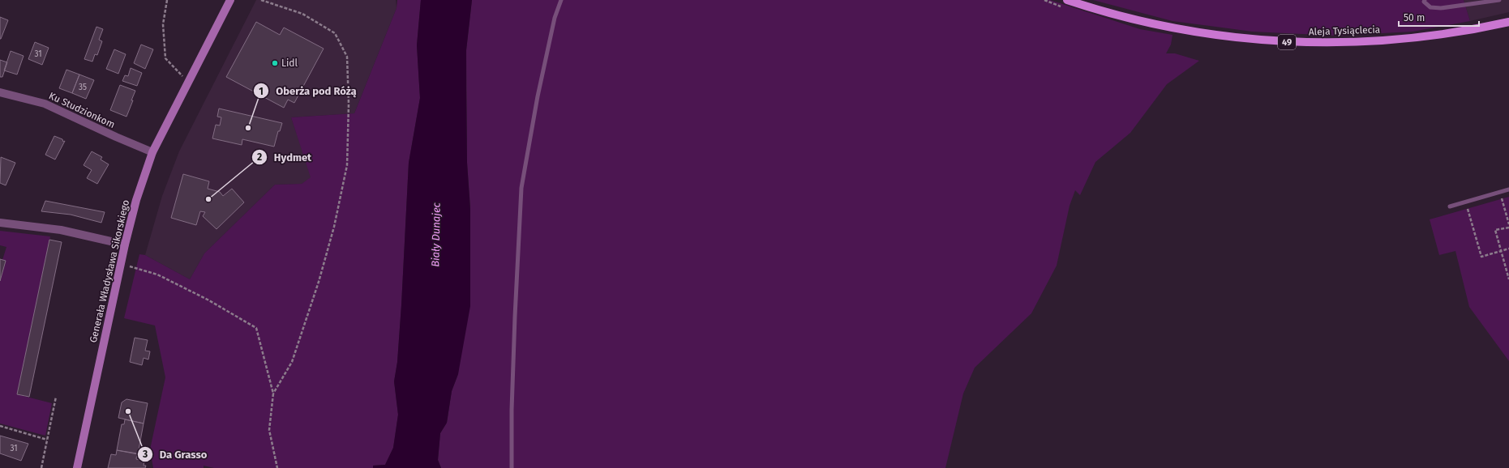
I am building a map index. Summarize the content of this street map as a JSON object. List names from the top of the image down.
{
  "streets": {
    "main road": ["Aleja Tysiąclecia", "49"],
    "street": ["Ku Studzionkom", "Generała Władysława Sikorskiego"]
  },
  "crossings": [
    ["Ku Studzionkom", "Generała Władysława Sikorskiego"]
  ],
  "water": ["Biały Dunajec"],
  "places": [
    "Lidl",
    "Oberża pod Różą",
    "Hydmet",
    "Da Grasso"
  ],
  "house_numbers": ["31", "35", "31"],
  "scale_bar": "50 m"
}
